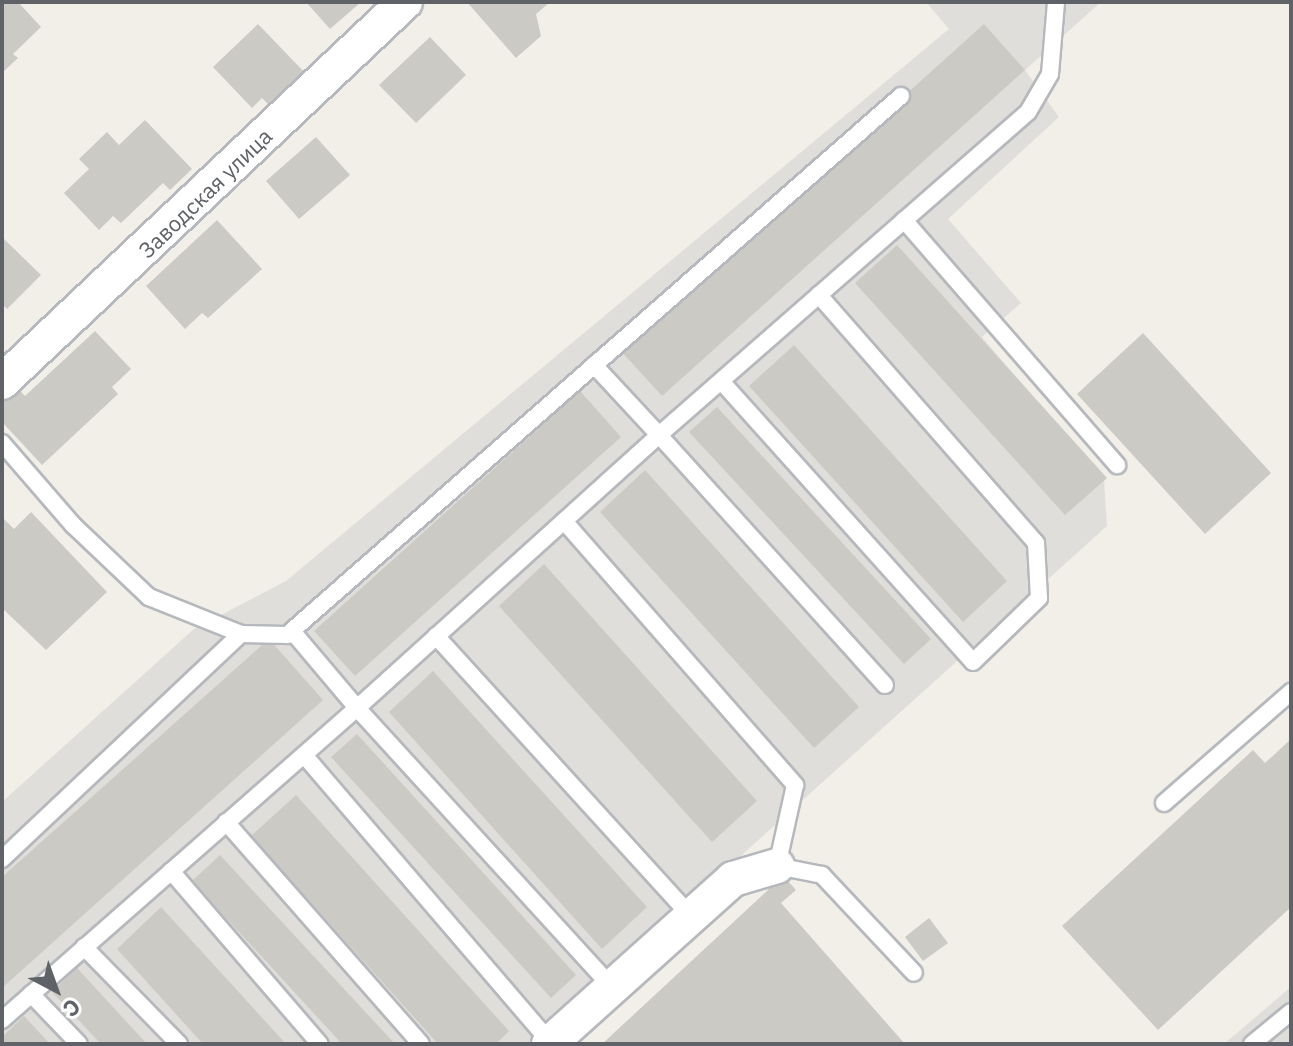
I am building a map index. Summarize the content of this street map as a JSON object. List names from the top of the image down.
{
  "streets": {
    "street": ["Заводская улица"]
  },
  "north": "bottom right"
}
